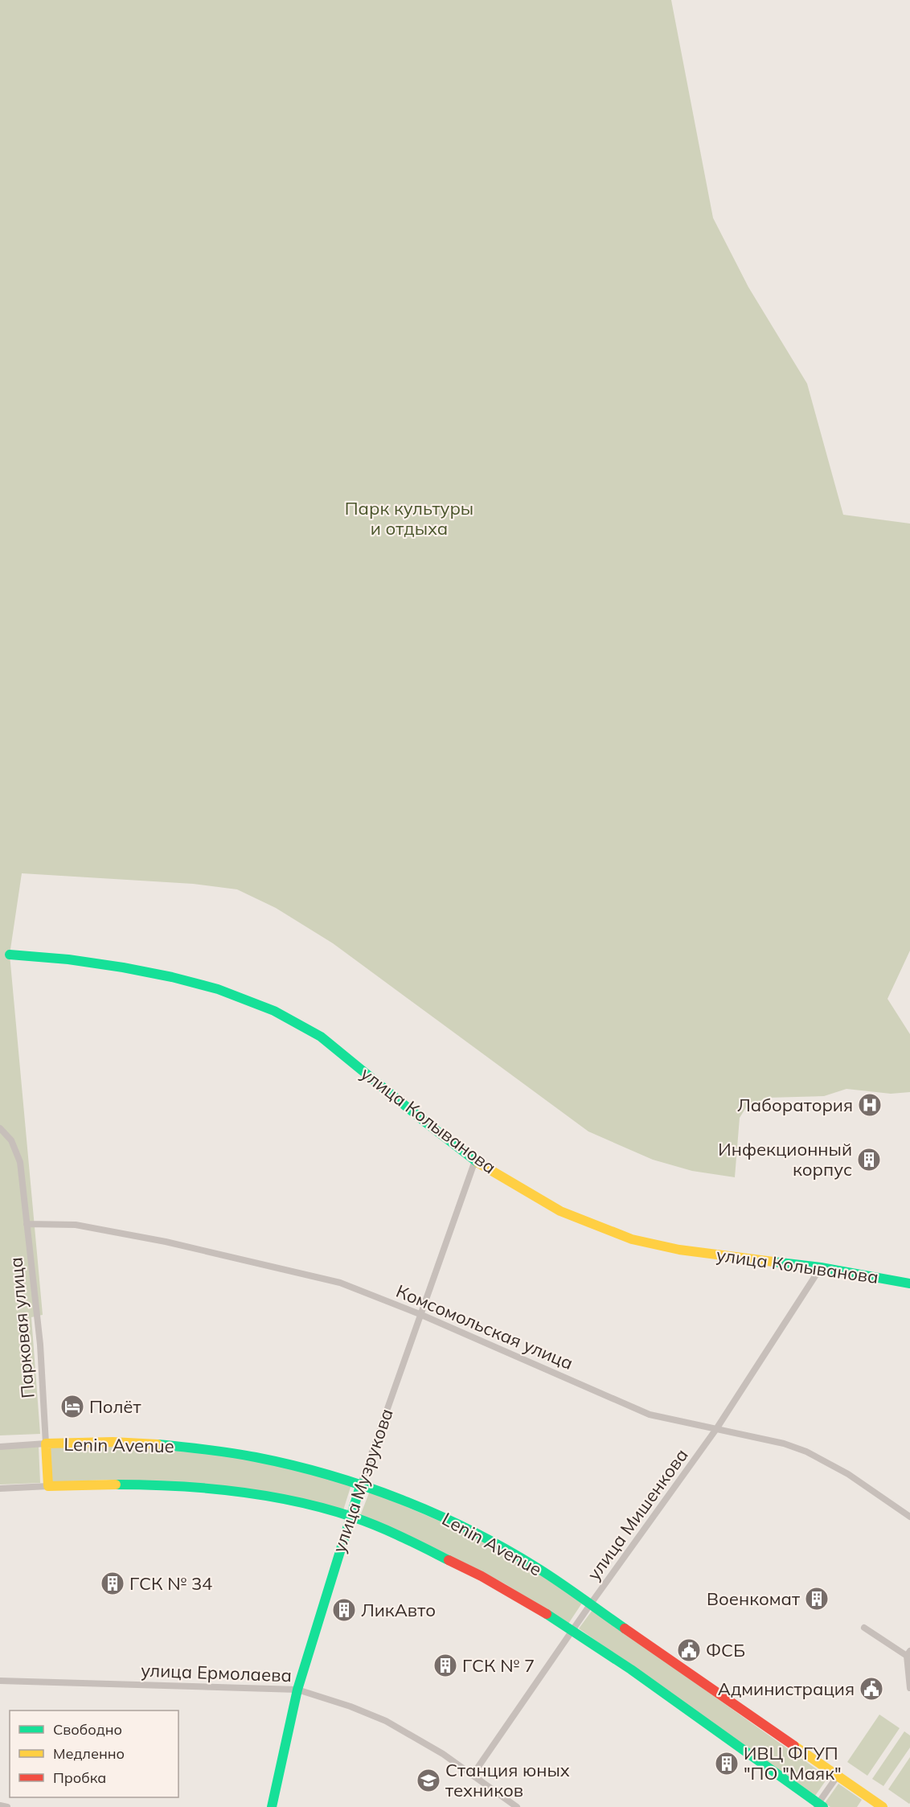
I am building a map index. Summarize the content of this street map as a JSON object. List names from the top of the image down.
{
  "streets": {
    "street": [
      "улица Колыванова",
      "Комсомольская улица",
      "Парковая улица",
      "Lenin Avenue",
      "улица Музрукова",
      "улица Мишенкова",
      "улица Ермолаева"
    ]
  },
  "crossings": [
    ["улица Колыванова", "улица Музрукова"],
    ["улица Колыванова", "улица Мишенкова"],
    ["Комсомольская улица", "Парковая улица"],
    ["Комсомольская улица", "улица Музрукова"],
    ["Комсомольская улица", "улица Мишенкова"],
    ["Парковая улица", "Lenin Avenue"],
    ["Lenin Avenue", "улица Музрукова"],
    ["Lenin Avenue", "улица Мишенкова"],
    ["улица Музрукова", "улица Ермолаева"],
    ["улица Мишенкова", "улица Ермолаева"]
  ],
  "parks": ["Парк культуры и отдыха"],
  "places": {
    "hospital": ["Лаборатория"],
    "building": [
      "Инфекционный корпус",
      "ГСК № 34",
      "Военкомат",
      "ЛикАвто",
      "ГСК № 7",
      "ИВЦ ФГУП \"ПО \"Маяк\""
    ],
    "hotel": ["Полёт"],
    "public building": ["ФСБ", "Администрация"],
    "school or university": ["Станция юных техников"]
  },
  "legend": ["Свободно", "Медленно", "Пробка"]
}
